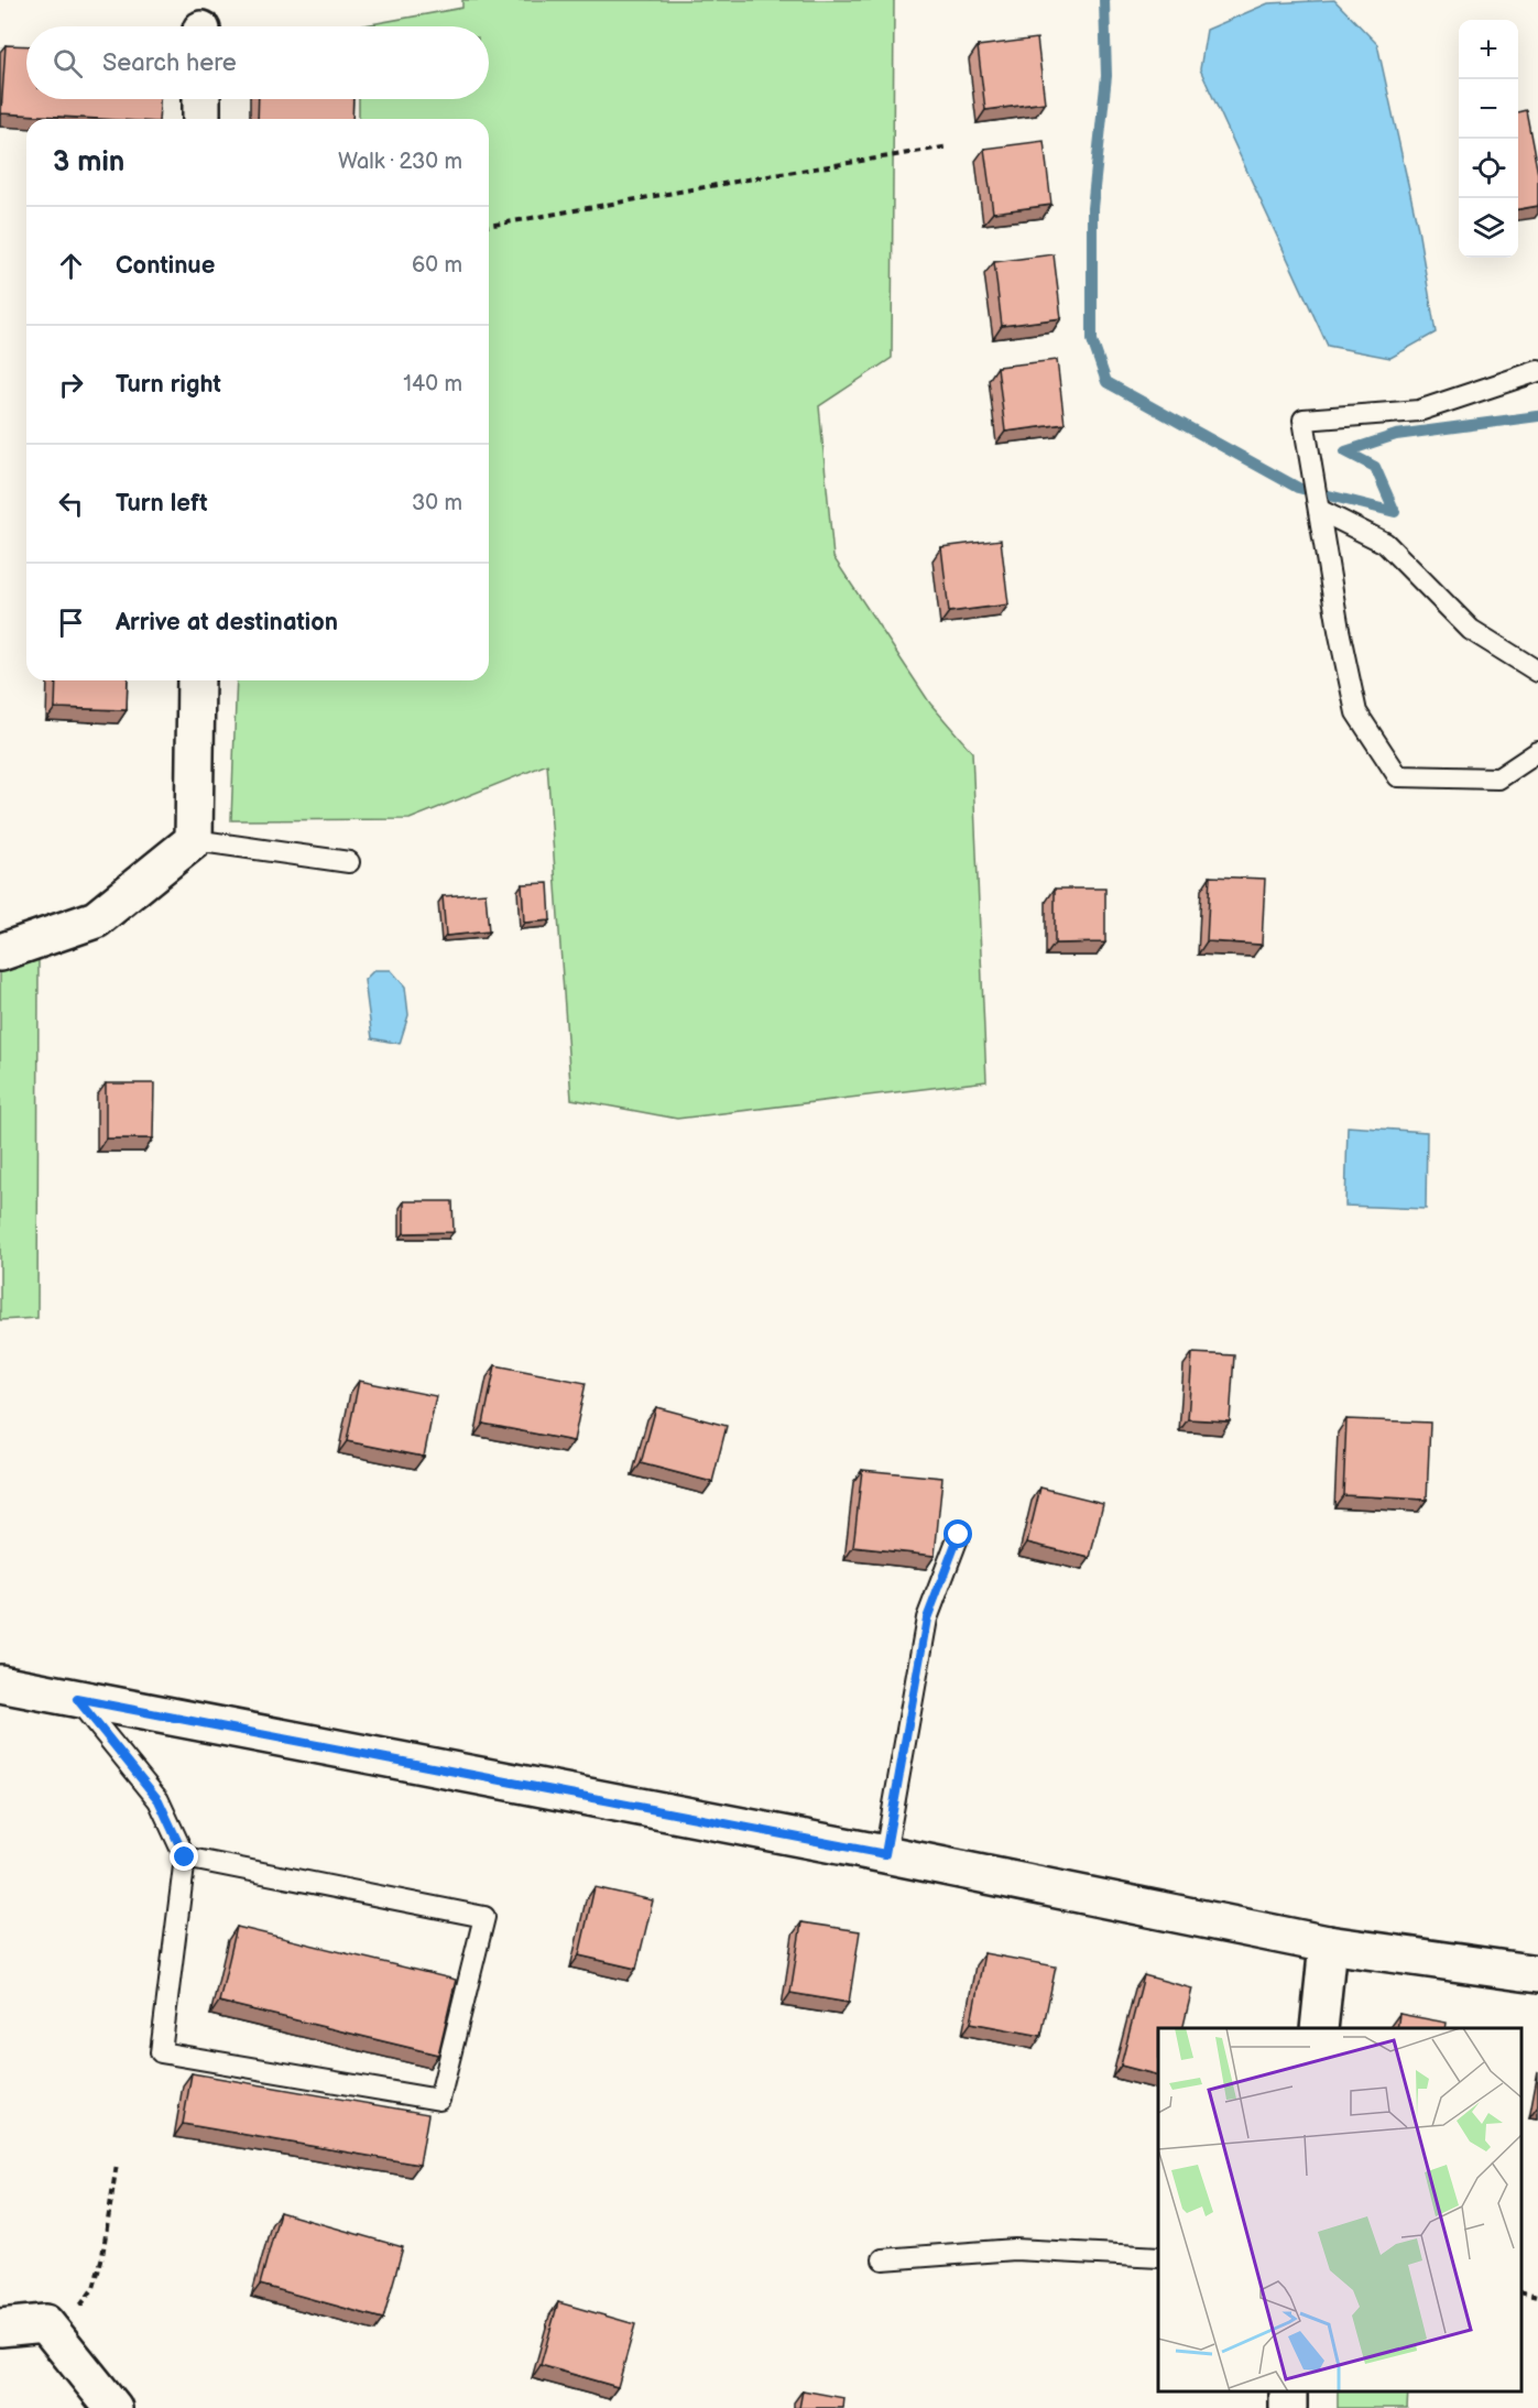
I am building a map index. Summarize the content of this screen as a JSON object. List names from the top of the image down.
{
  "page": {
    "map_buttons": ["+", "−"],
    "search": "Search here",
    "heading": ["3 min", "Walk · 230 m"],
    "list": [
      ["Continue", "60 m"],
      ["Turn right", "140 m"],
      ["Turn left", "30 m"],
      "Arrive at destination"
    ]
  }
}
